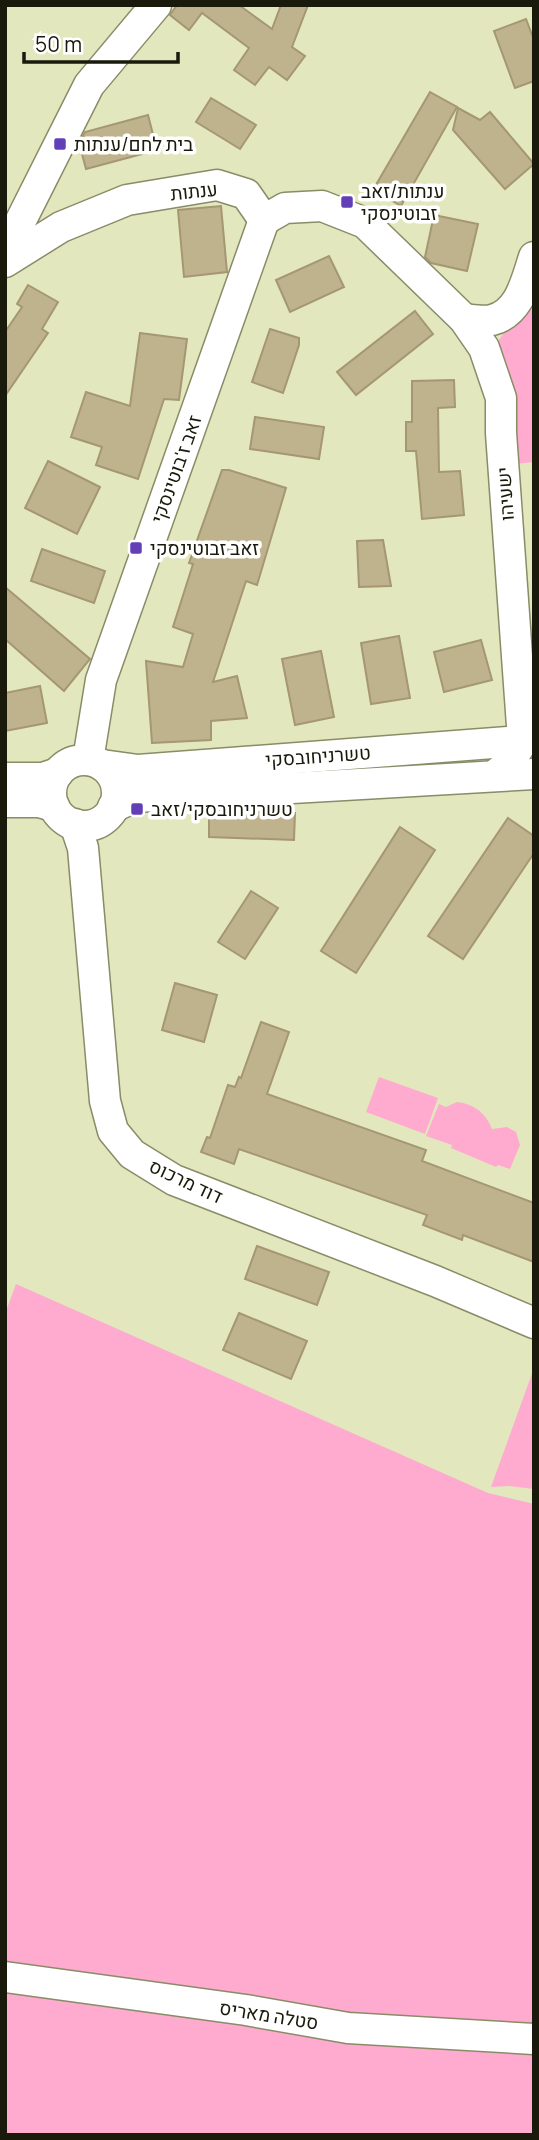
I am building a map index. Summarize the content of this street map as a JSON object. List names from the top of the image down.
{
  "streets": {
    "street": [
      "ענתות",
      "זאב ז'בוטינסקי",
      "ישעיהו",
      "טשרניחובסקי",
      "דוד מרכוס",
      "סטלה מאריס"
    ]
  },
  "crossings": [
    ["ענתות", "זאב ז'בוטינסקי"],
    ["זאב ז'בוטינסקי", "טשרניחובסקי"],
    ["זאב ז'בוטינסקי", "דוד מרכוס"],
    ["ישעיהו", "טשרניחובסקי"],
    ["טשרניחובסקי", "דוד מרכוס"]
  ],
  "places": {
    "transit": [
      "בית לחם/ענתות",
      "ענתות/זאב זבוטינסקי",
      "זאב זבוטינסקי",
      "טשרניחובסקי/זאב"
    ]
  },
  "scale_bar": "50 m"
}
